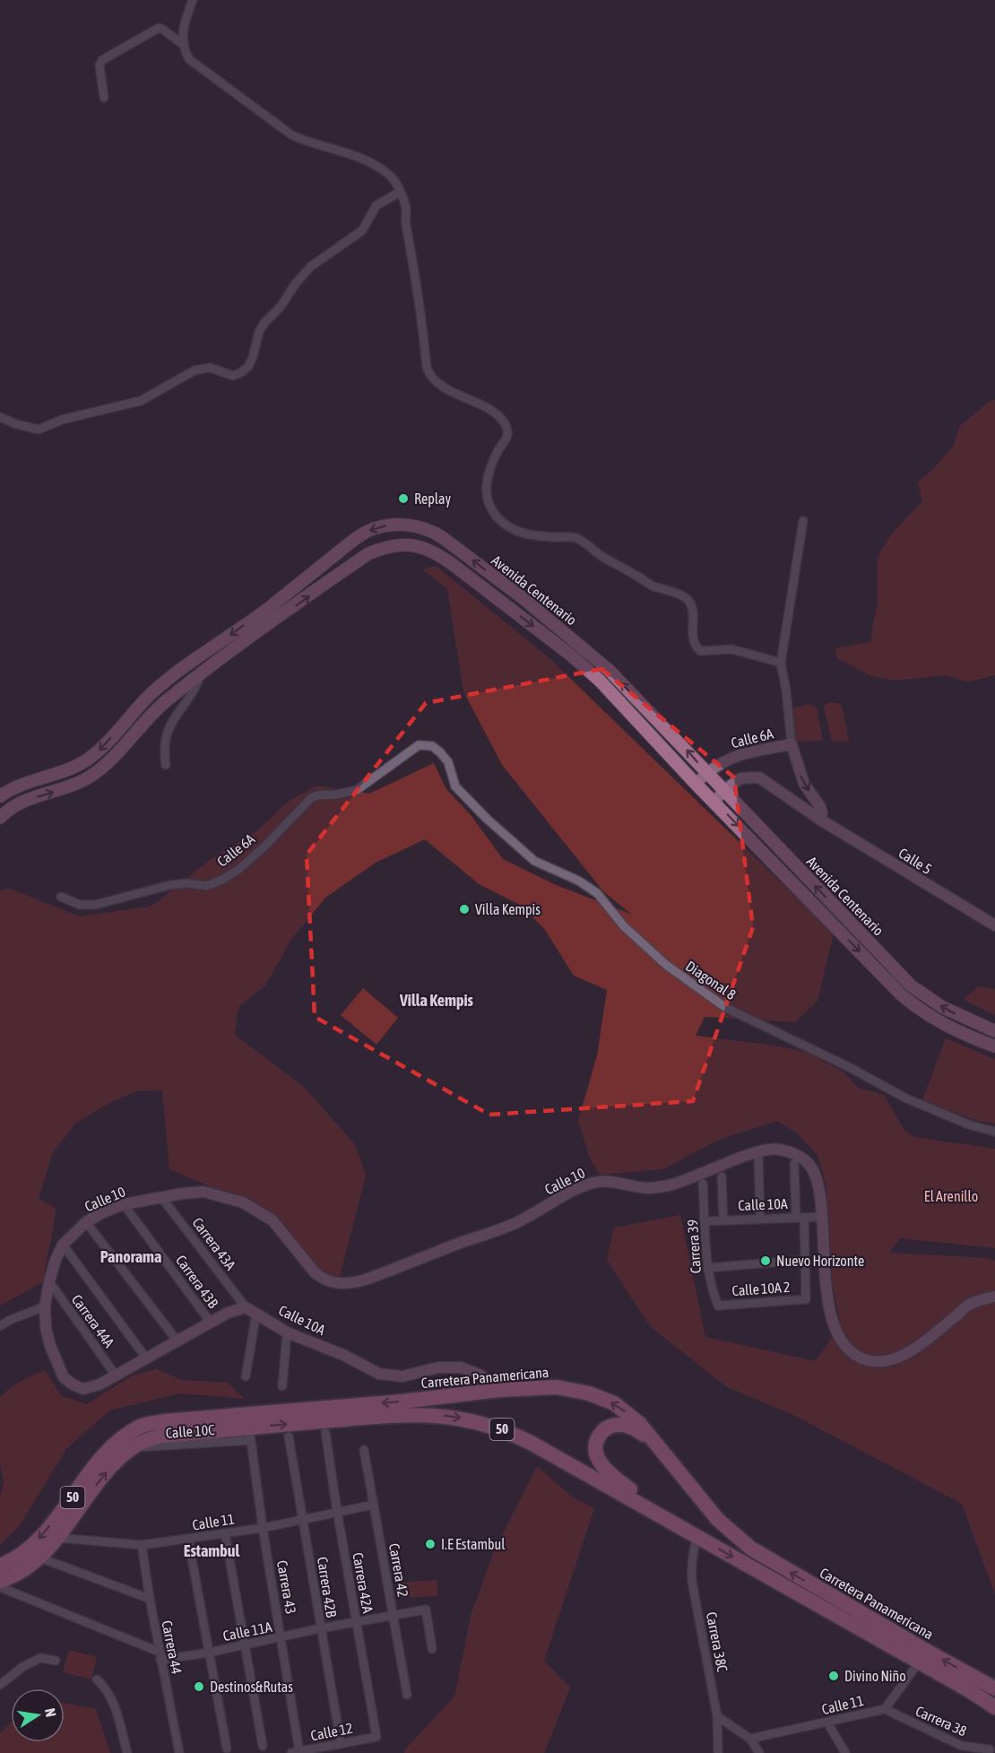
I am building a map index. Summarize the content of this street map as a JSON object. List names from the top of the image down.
{
  "streets": {
    "highway": ["Carretera Panamericana", "50"],
    "main road": ["Avenida Centenario"],
    "street": [
      "Calle 6A",
      "Calle 5",
      "Diagonal 8",
      "Calle 10",
      "Calle 10A",
      "Carrera 43A",
      "Carrera 39",
      "Carrera 43B",
      "Calle 10A 2",
      "Carrera 44A",
      "Calle 11",
      "Carrera 42",
      "Carrera 42A",
      "Carrera 43",
      "Carrera 42B",
      "Calle 11A",
      "Carrera 38C",
      "Carrera 44",
      "Carrera 38",
      "Calle 12"
    ]
  },
  "crossings": [
    ["Avenida Centenario", "Calle 6A"],
    ["Avenida Centenario", "Calle 5"],
    ["Calle 6A", "Diagonal 8"],
    ["Calle 10", "Calle 10A"],
    ["Calle 10", "Carrera 43A"],
    ["Calle 10", "Carrera 43B"],
    ["Calle 10", "Carrera 44A"],
    ["Calle 10A", "Carrera 43A"],
    ["Calle 10A", "Carrera 39"],
    ["Calle 10A", "Carretera Panamericana"],
    ["Carrera 39", "Calle 10A 2"],
    ["Carretera Panamericana", "Calle 11"],
    ["Carretera Panamericana", "Carrera 43"],
    ["Carretera Panamericana", "Carrera 38C"],
    ["Calle 11", "Carrera 42"],
    ["Calle 11", "Carrera 42A"],
    ["Calle 11", "Carrera 43"],
    ["Calle 11", "Carrera 42B"],
    ["Calle 11", "Carrera 44"],
    ["Calle 11", "Carrera 38"],
    ["Carrera 42", "Calle 11A"],
    ["Carrera 42A", "Calle 11A"],
    ["Carrera 42A", "Calle 12"],
    ["Carrera 43", "Calle 11A"],
    ["Carrera 43", "Calle 12"],
    ["Carrera 42B", "Calle 11A"],
    ["Carrera 42B", "Calle 12"],
    ["Calle 11A", "Carrera 44"]
  ],
  "districts": ["Villa Kempis", "Panorama", "Estambul"],
  "parks": ["El Arenillo"],
  "places": [
    "Replay",
    "Villa Kempis",
    "Nuevo Horizonte",
    "I.E Estambul",
    "Divino Niño",
    "Destinos&Rutas"
  ],
  "north": "right"
}
